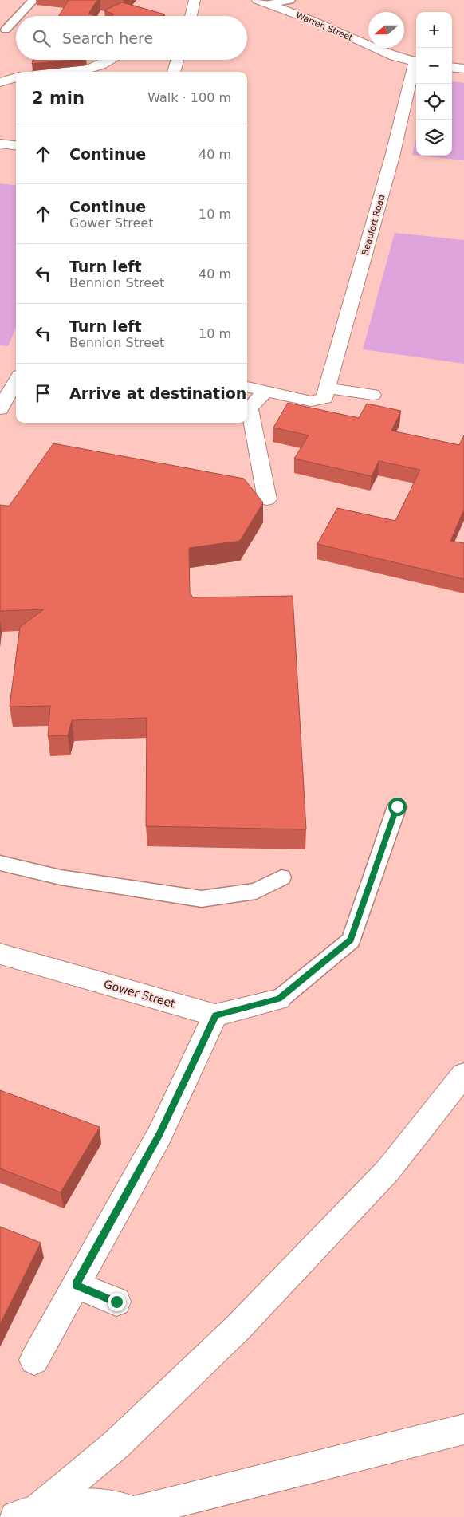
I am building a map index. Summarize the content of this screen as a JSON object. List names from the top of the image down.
{
  "streets": {
    "main road": ["Warren Street", "Beaufort Road", "Gower Street"]
  },
  "north": "left",
  "page": {
    "map_buttons": ["+", "−"],
    "search": "Search here",
    "heading": ["2 min", "Walk · 100 m"],
    "list": [
      ["Continue", "40 m"],
      ["Continue", "Gower Street", "10 m"],
      ["Turn left", "Bennion Street", "40 m"],
      ["Turn left", "Bennion Street", "10 m"],
      "Arrive at destination"
    ]
  }
}
